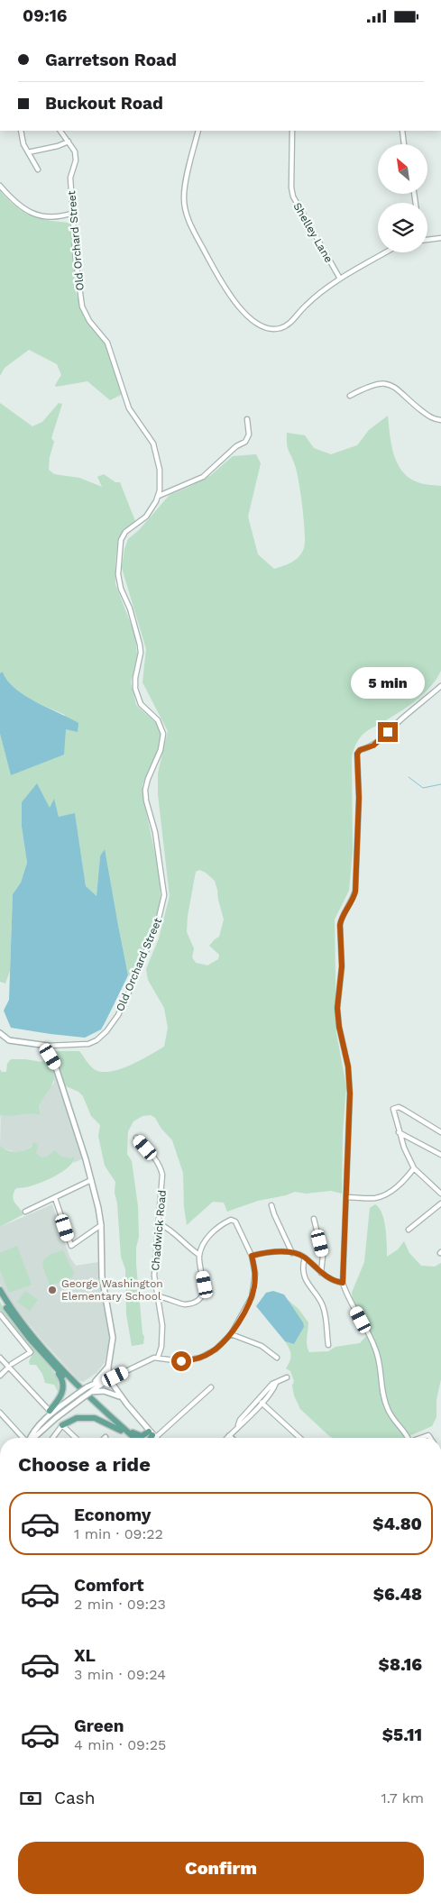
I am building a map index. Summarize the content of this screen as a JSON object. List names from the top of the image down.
{
  "streets": {
    "street": ["Shelley Lane", "Old Orchard Street", "Chadwick Road"]
  },
  "places": ["George Washington Elementary School"],
  "north": "top left",
  "page": {
    "status": "09:16",
    "banner": ["Garretson Road", "Buckout Road"],
    "bubble": "5 min",
    "heading": "Choose a ride",
    "list": [
      {
        "name": "Economy",
        "note": "1 min · 09:22",
        "value": "$4.80"
      },
      {
        "name": "Comfort",
        "note": "2 min · 09:23",
        "value": "$6.48"
      },
      {
        "name": "XL",
        "note": "3 min · 09:24",
        "value": "$8.16"
      },
      {
        "name": "Green",
        "note": "4 min · 09:25",
        "value": "$5.11"
      }
    ],
    "pay": ["Cash", "1.7 km"],
    "buttons": "Confirm"
  }
}
